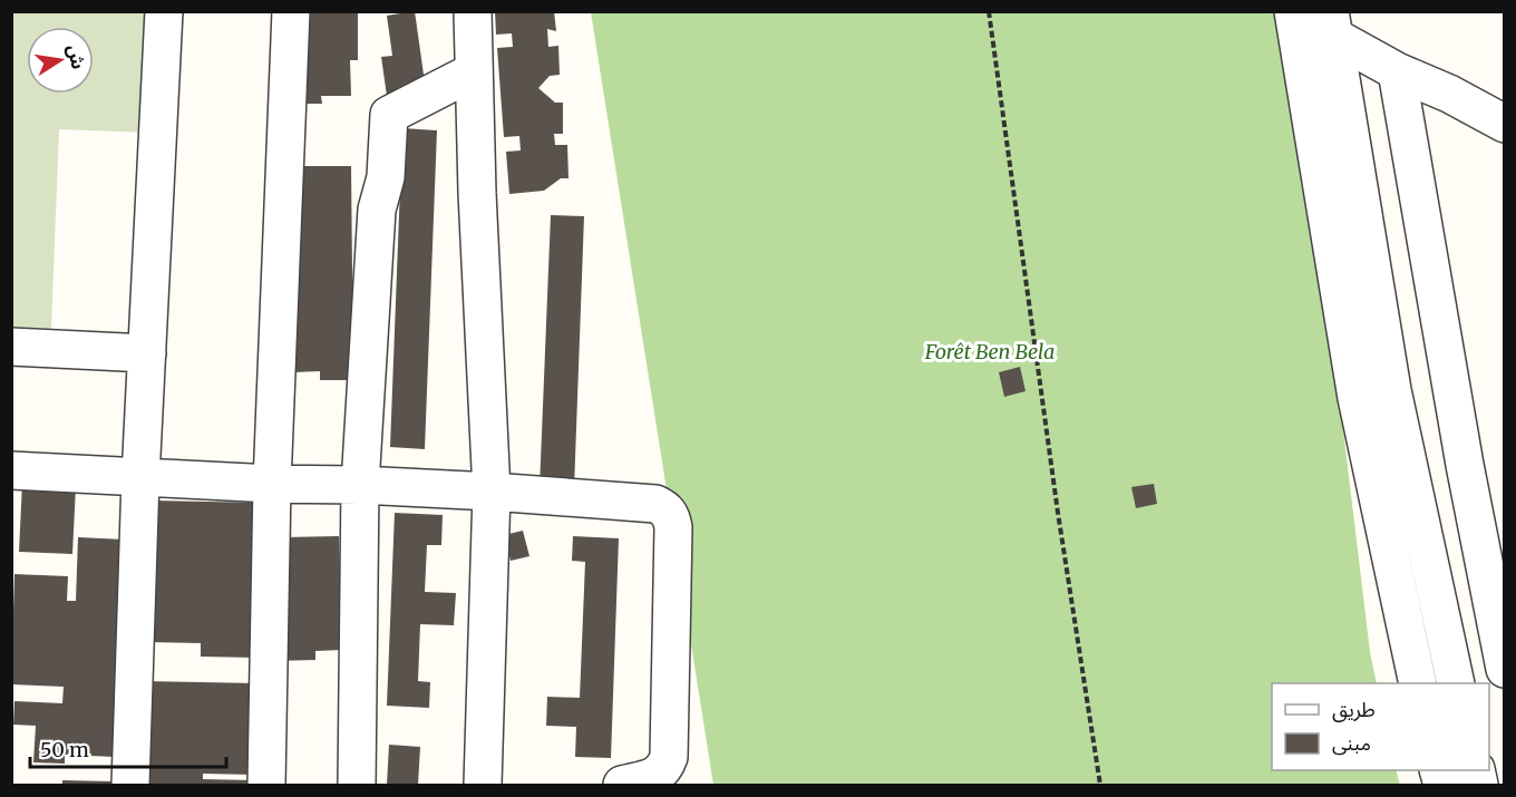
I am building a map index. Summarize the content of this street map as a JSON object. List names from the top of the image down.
{
  "parks": ["Forêt Ben Bela"],
  "legend": ["طريق", "مبنى"],
  "scale_bar": "50 m",
  "north": "right"
}
